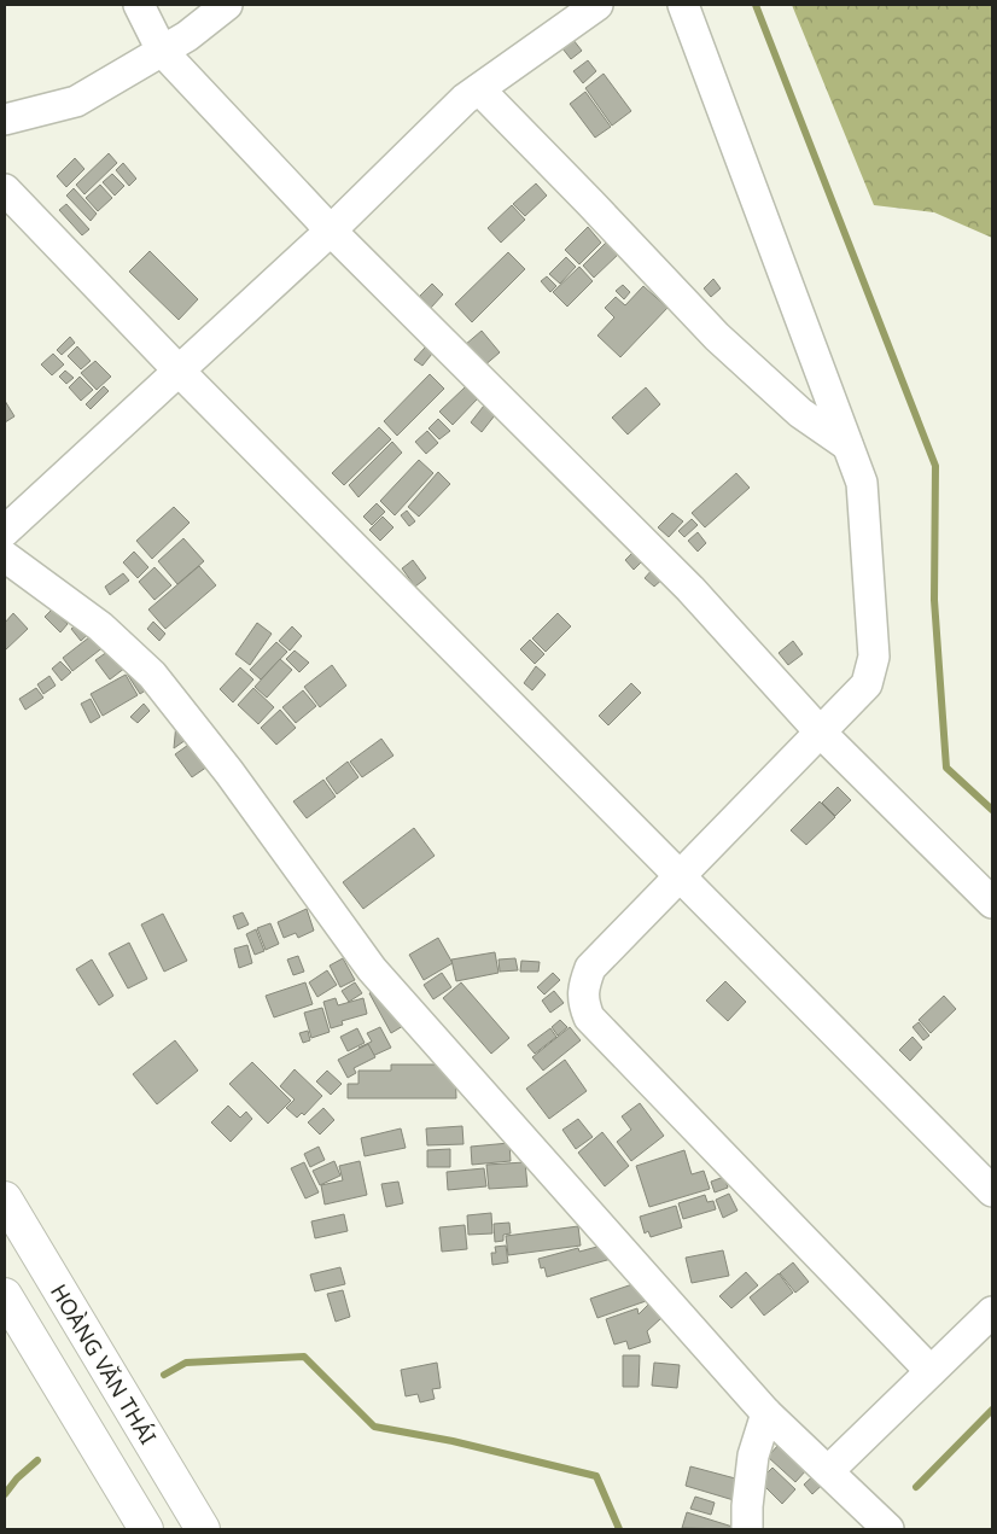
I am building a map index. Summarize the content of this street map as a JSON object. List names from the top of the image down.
{
  "streets": {
    "main road": ["HOÀNG VĂN THÁI"]
  }
}
